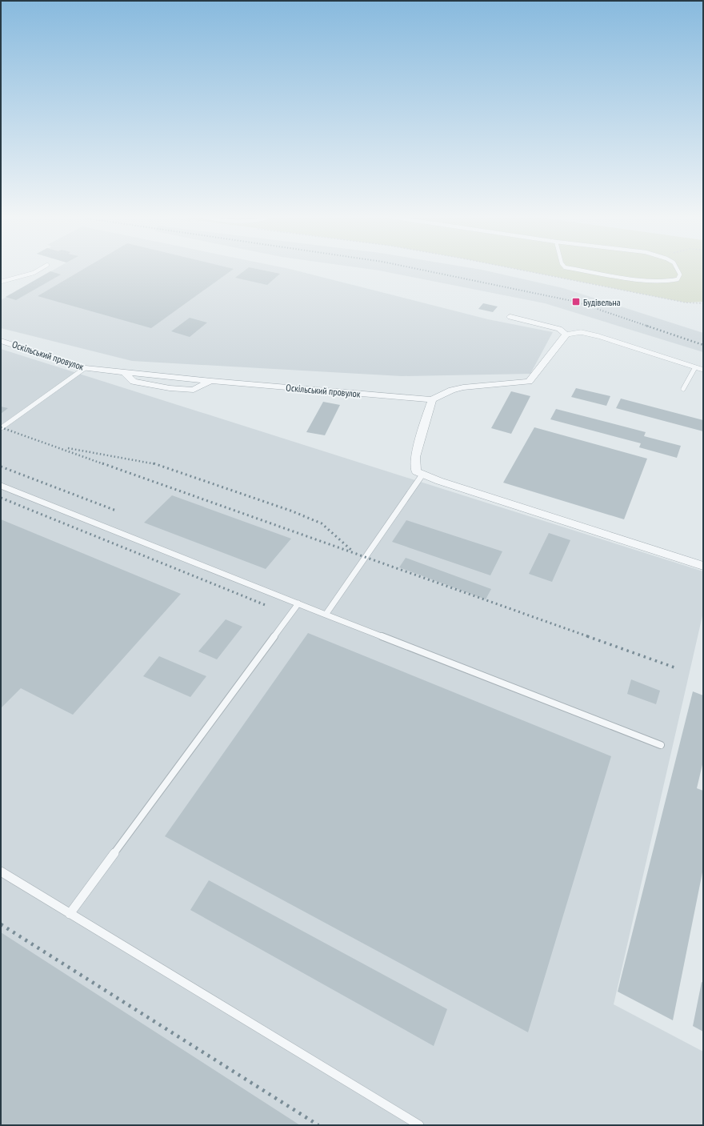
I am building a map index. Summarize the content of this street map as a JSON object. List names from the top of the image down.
{
  "streets": {
    "street": ["Оскільський провулок"]
  },
  "places": {
    "transit": ["Будівельна"]
  }
}
